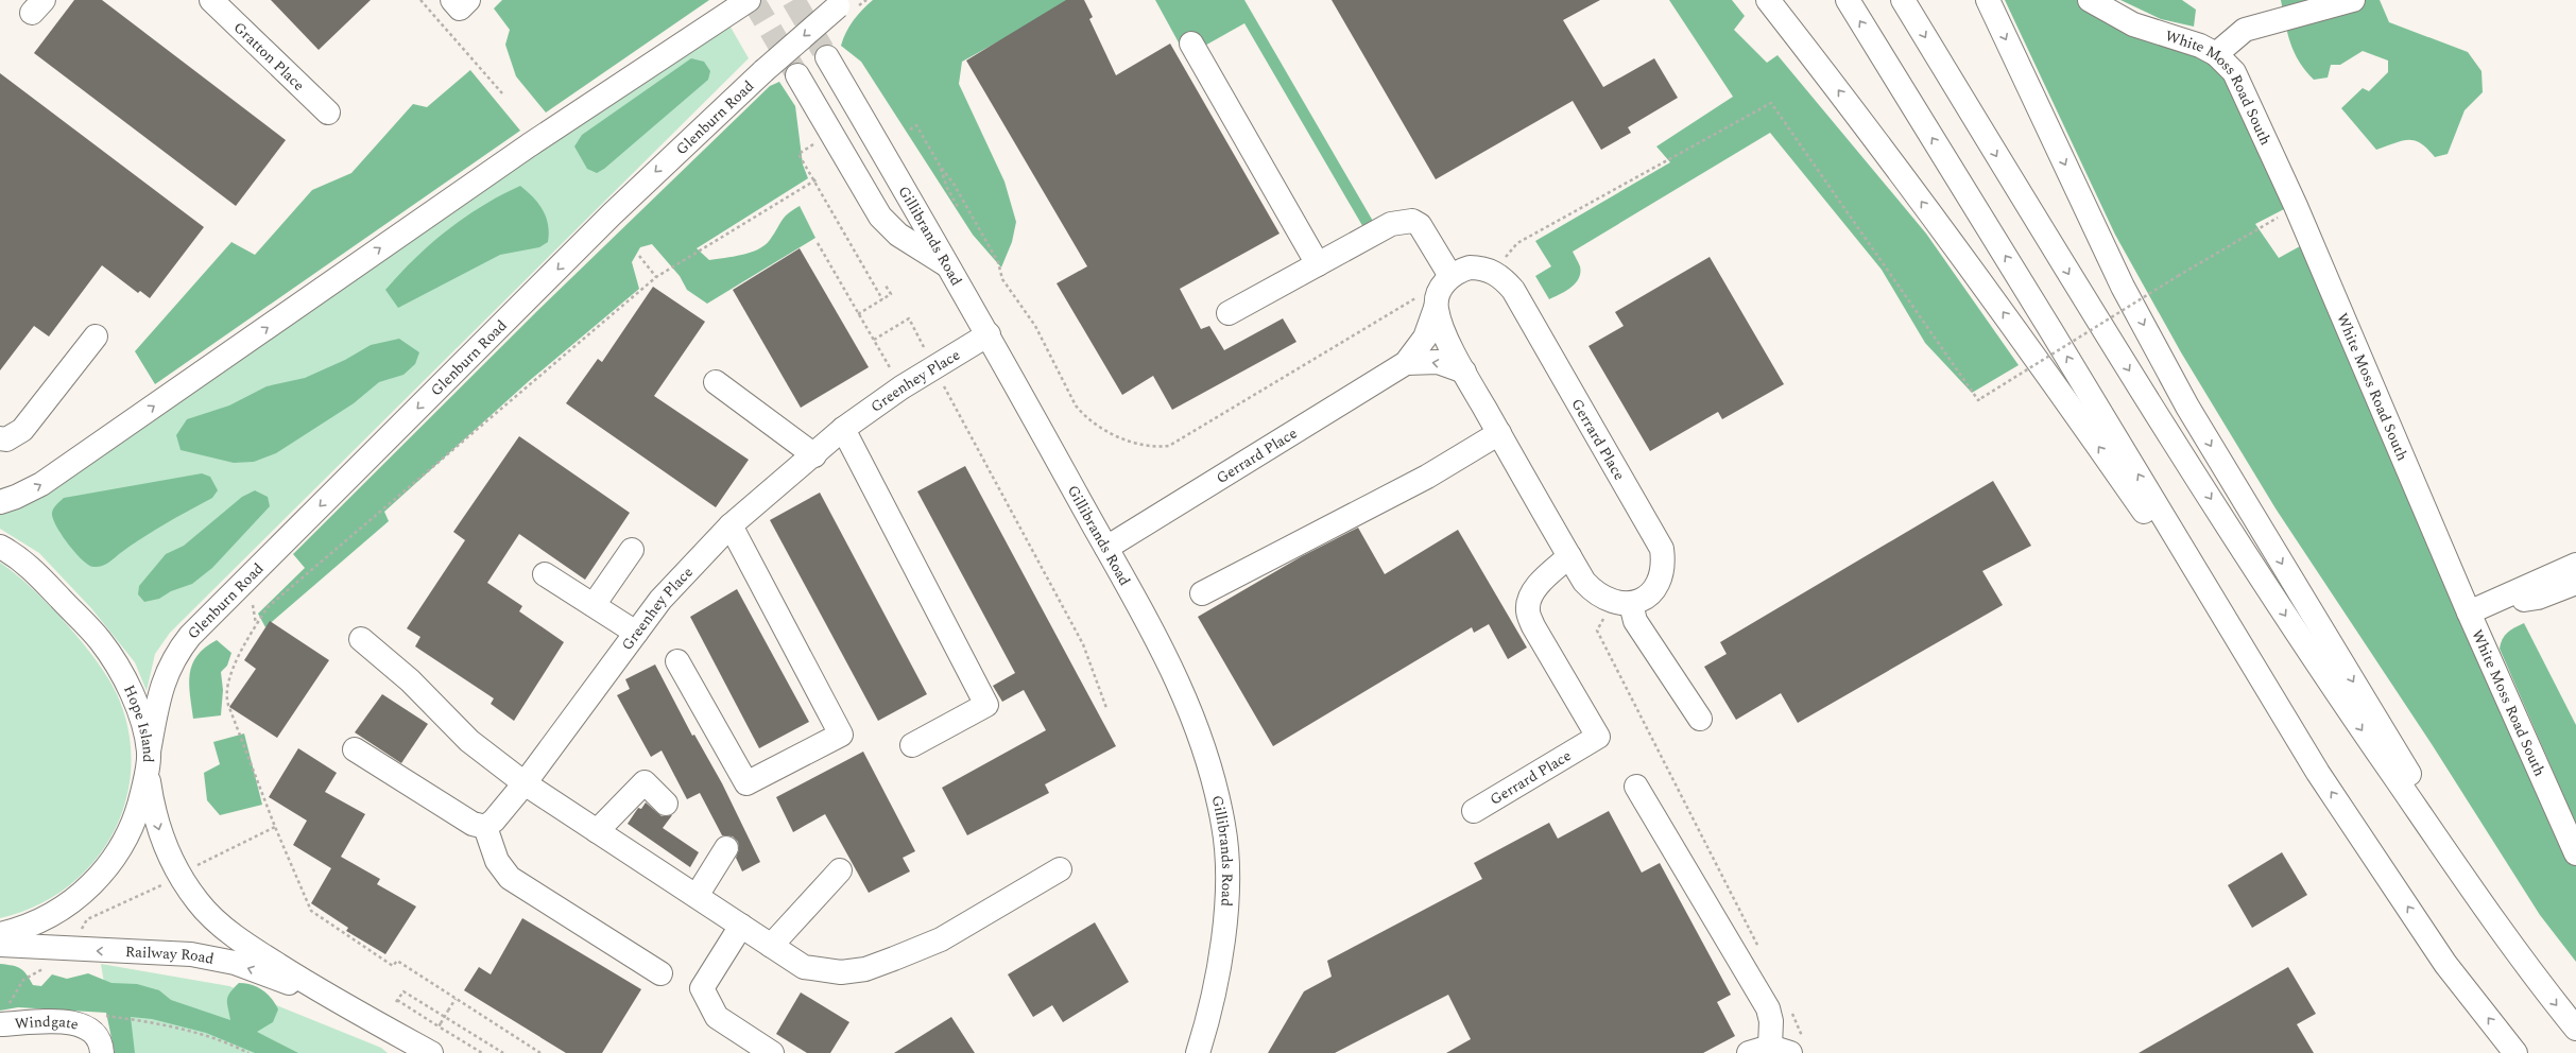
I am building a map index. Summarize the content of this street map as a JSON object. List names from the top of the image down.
{
  "streets": {
    "main road": [
      "Gratton Place",
      "White Moss Road South",
      "Glenburn Road",
      "Gillibrands Road",
      "Greenhey Place",
      "Gerrard Place",
      "Hope Island",
      "Railway Road",
      "Windgate"
    ]
  },
  "crossings": [
    ["Glenburn Road", "Hope Island"],
    ["Glenburn Road", "Railway Road"],
    ["Gillibrands Road", "Greenhey Place"],
    ["Gillibrands Road", "Gerrard Place"],
    ["Hope Island", "Railway Road"]
  ]
}
